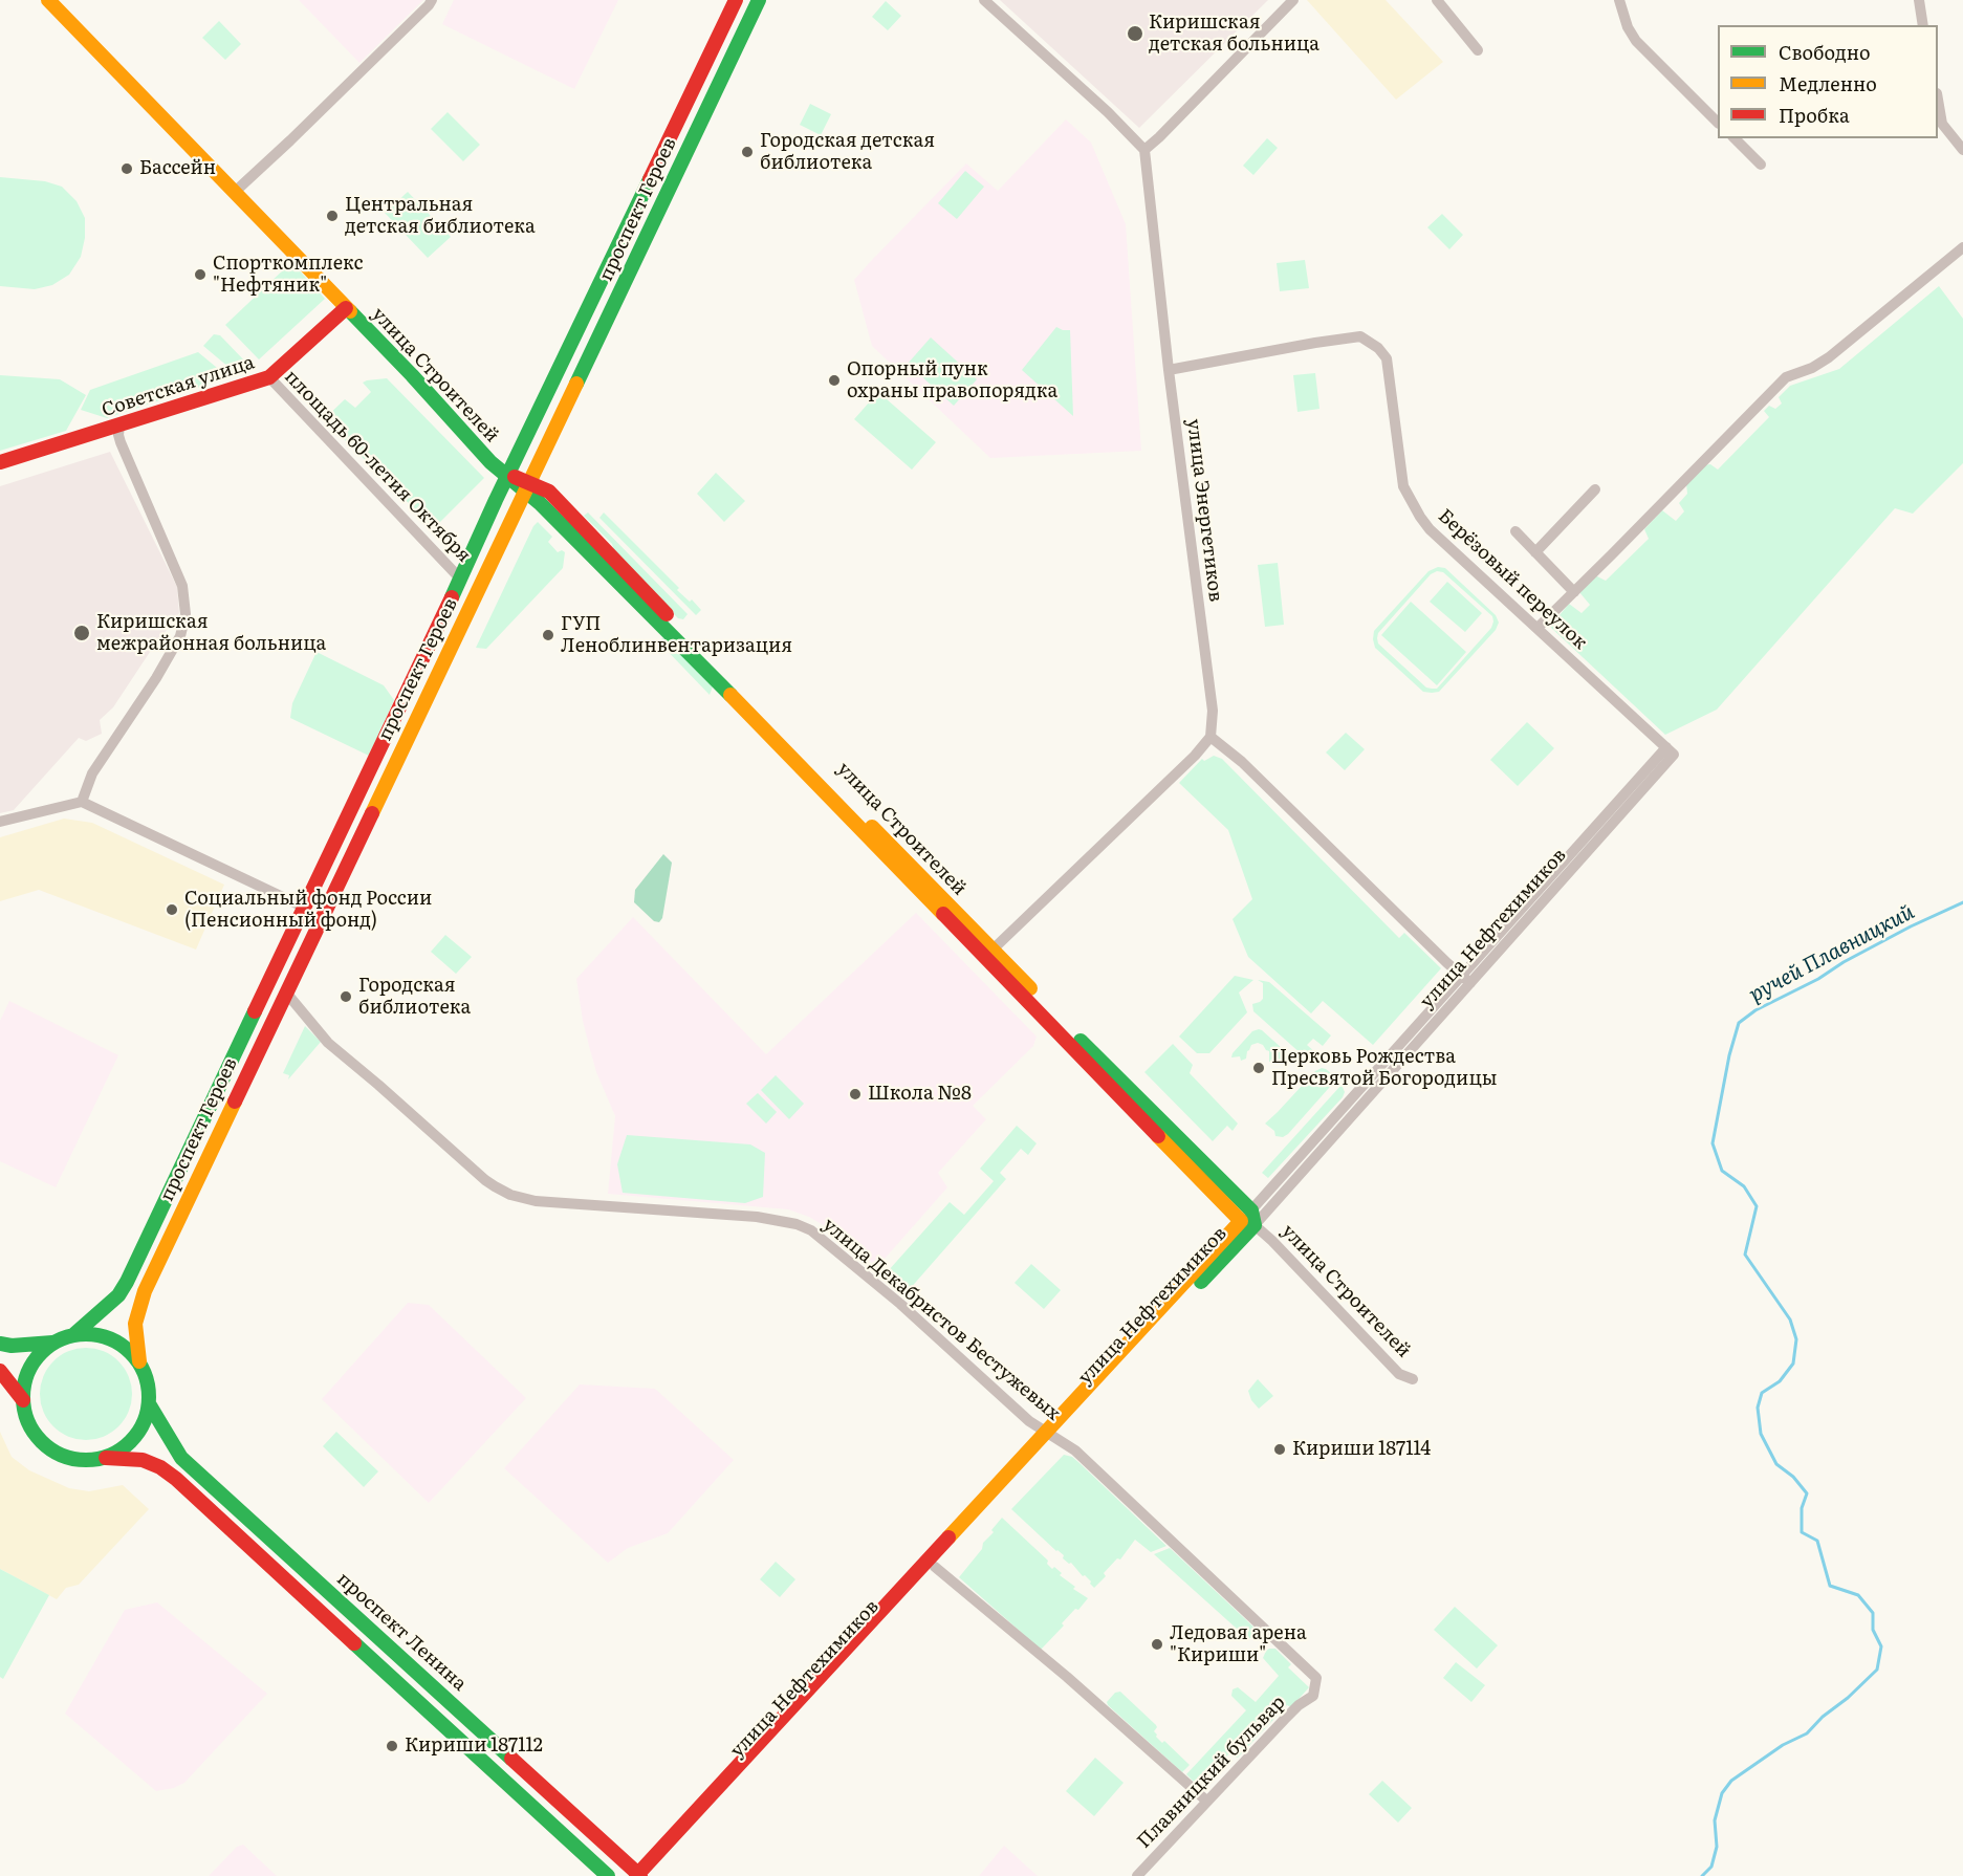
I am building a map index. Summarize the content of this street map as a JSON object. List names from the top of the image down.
{
  "streets": {
    "street": [
      "проспект Героев",
      "улица Строителей",
      "Советская улица",
      "площадь 60-летия Октября",
      "улица Энергетиков",
      "Берёзовый переулок",
      "улица Нефтехимиков",
      "улица Декабристов Бестужевых",
      "проспект Ленина",
      "Плавницкий бульвар"
    ]
  },
  "crossings": [
    ["проспект Героев", "улица Строителей"],
    ["проспект Героев", "площадь 60-летия Октября"],
    ["проспект Героев", "улица Декабристов Бестужевых"],
    ["проспект Героев", "проспект Ленина"],
    ["улица Строителей", "Советская улица"],
    ["улица Строителей", "улица Нефтехимиков"],
    ["Советская улица", "площадь 60-летия Октября"],
    ["улица Энергетиков", "Берёзовый переулок"],
    ["Берёзовый переулок", "улица Нефтехимиков"],
    ["улица Нефтехимиков", "улица Декабристов Бестужевых"],
    ["улица Нефтехимиков", "проспект Ленина"],
    ["улица Декабристов Бестужевых", "Плавницкий бульвар"]
  ],
  "water": ["ручей Плавницкий"],
  "places": [
    "Киришская детская больница",
    "Городская детская библиотека",
    "Бассейн",
    "Центральная детская библиотека",
    "Спорткомплекс \"Нефтяник\"",
    "Опорный пунк охраны правопорядка",
    "Киришская межрайонная больница",
    "ГУП Леноблинвентаризация",
    "Социальный фонд России (Пенсионный фонд)",
    "Городская библиотека",
    "Церковь Рождества Пресвятой Богородицы",
    "Школа №8",
    "Кириши 187114",
    "Ледовая арена \"Кириши\"",
    "Кириши 187112"
  ],
  "legend": ["Свободно", "Медленно", "Пробка"]
}
